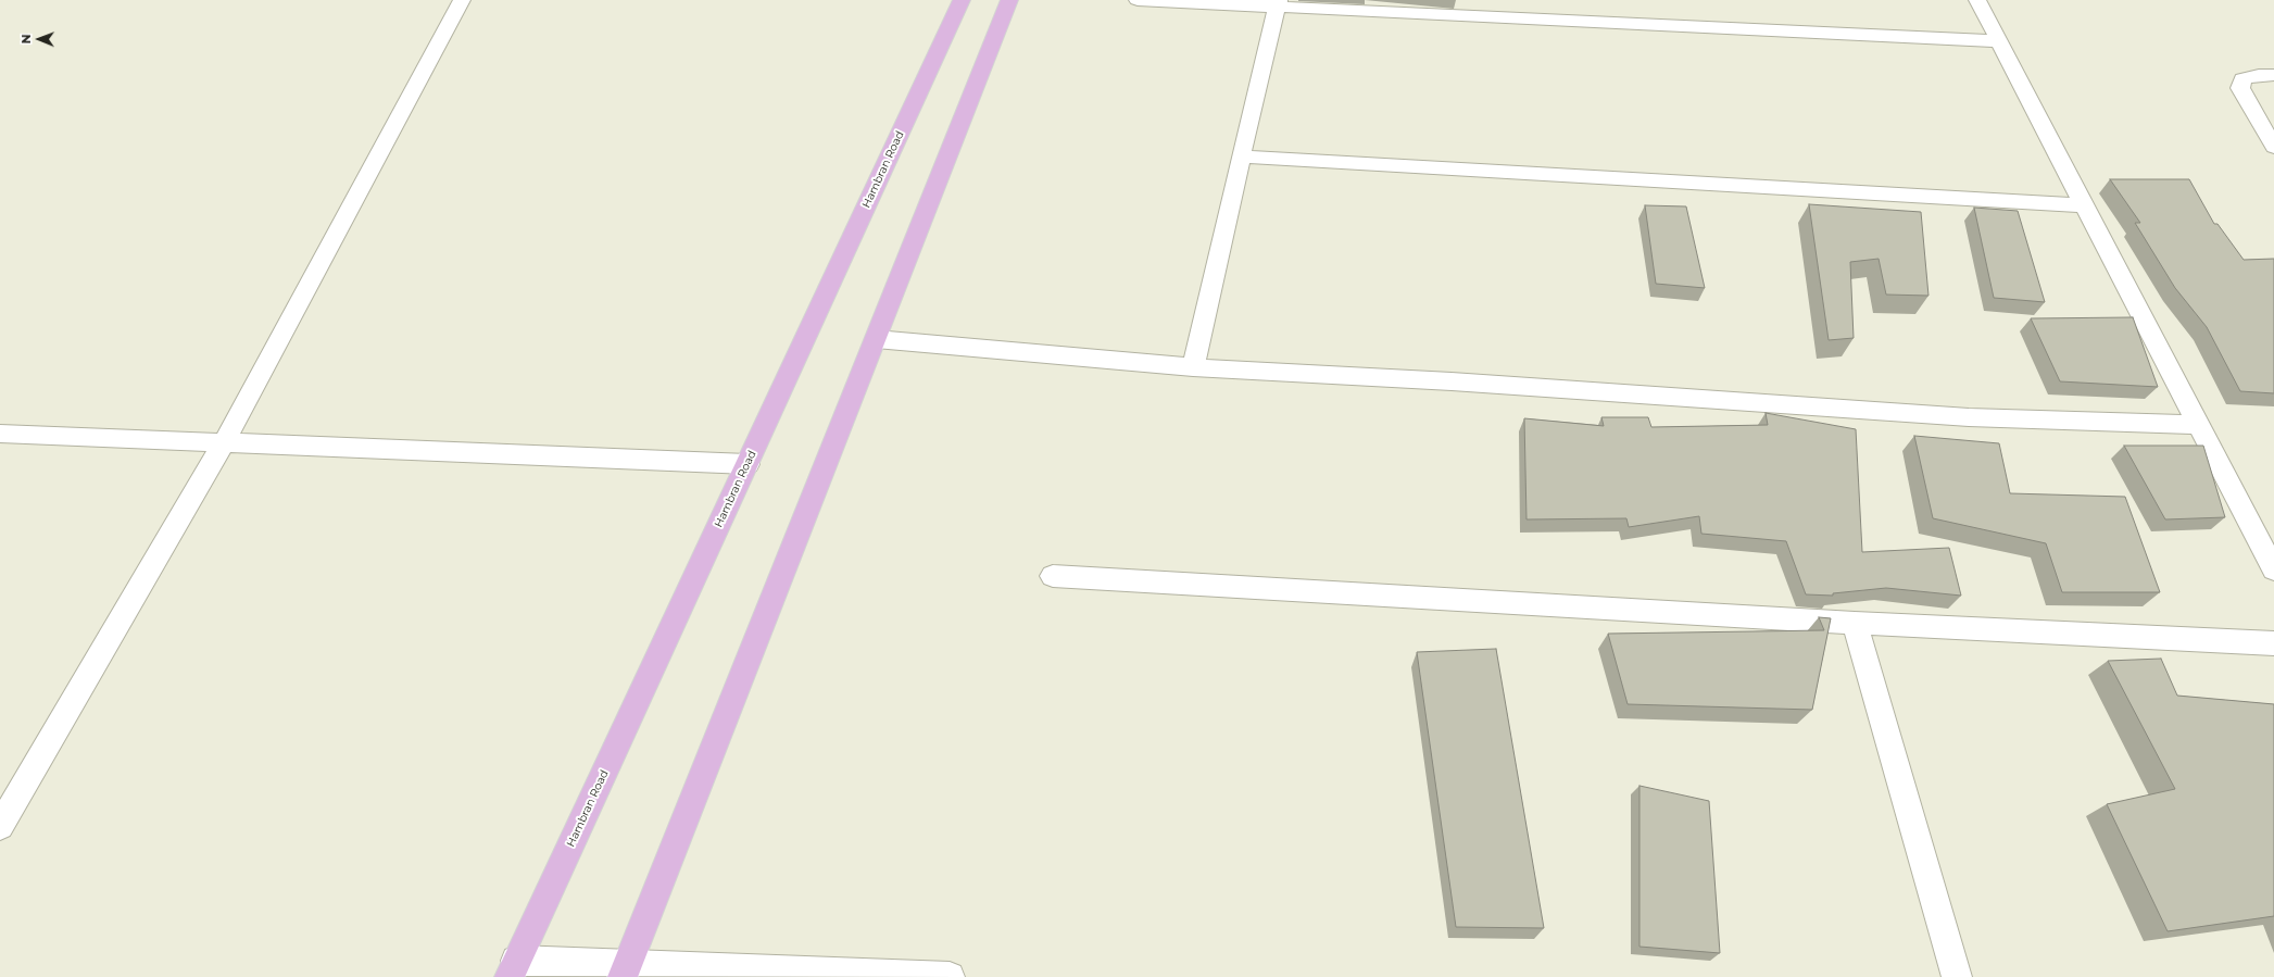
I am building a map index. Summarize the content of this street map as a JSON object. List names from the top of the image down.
{
  "streets": {
    "main road": ["Hambran Road"]
  },
  "north": "left"
}
